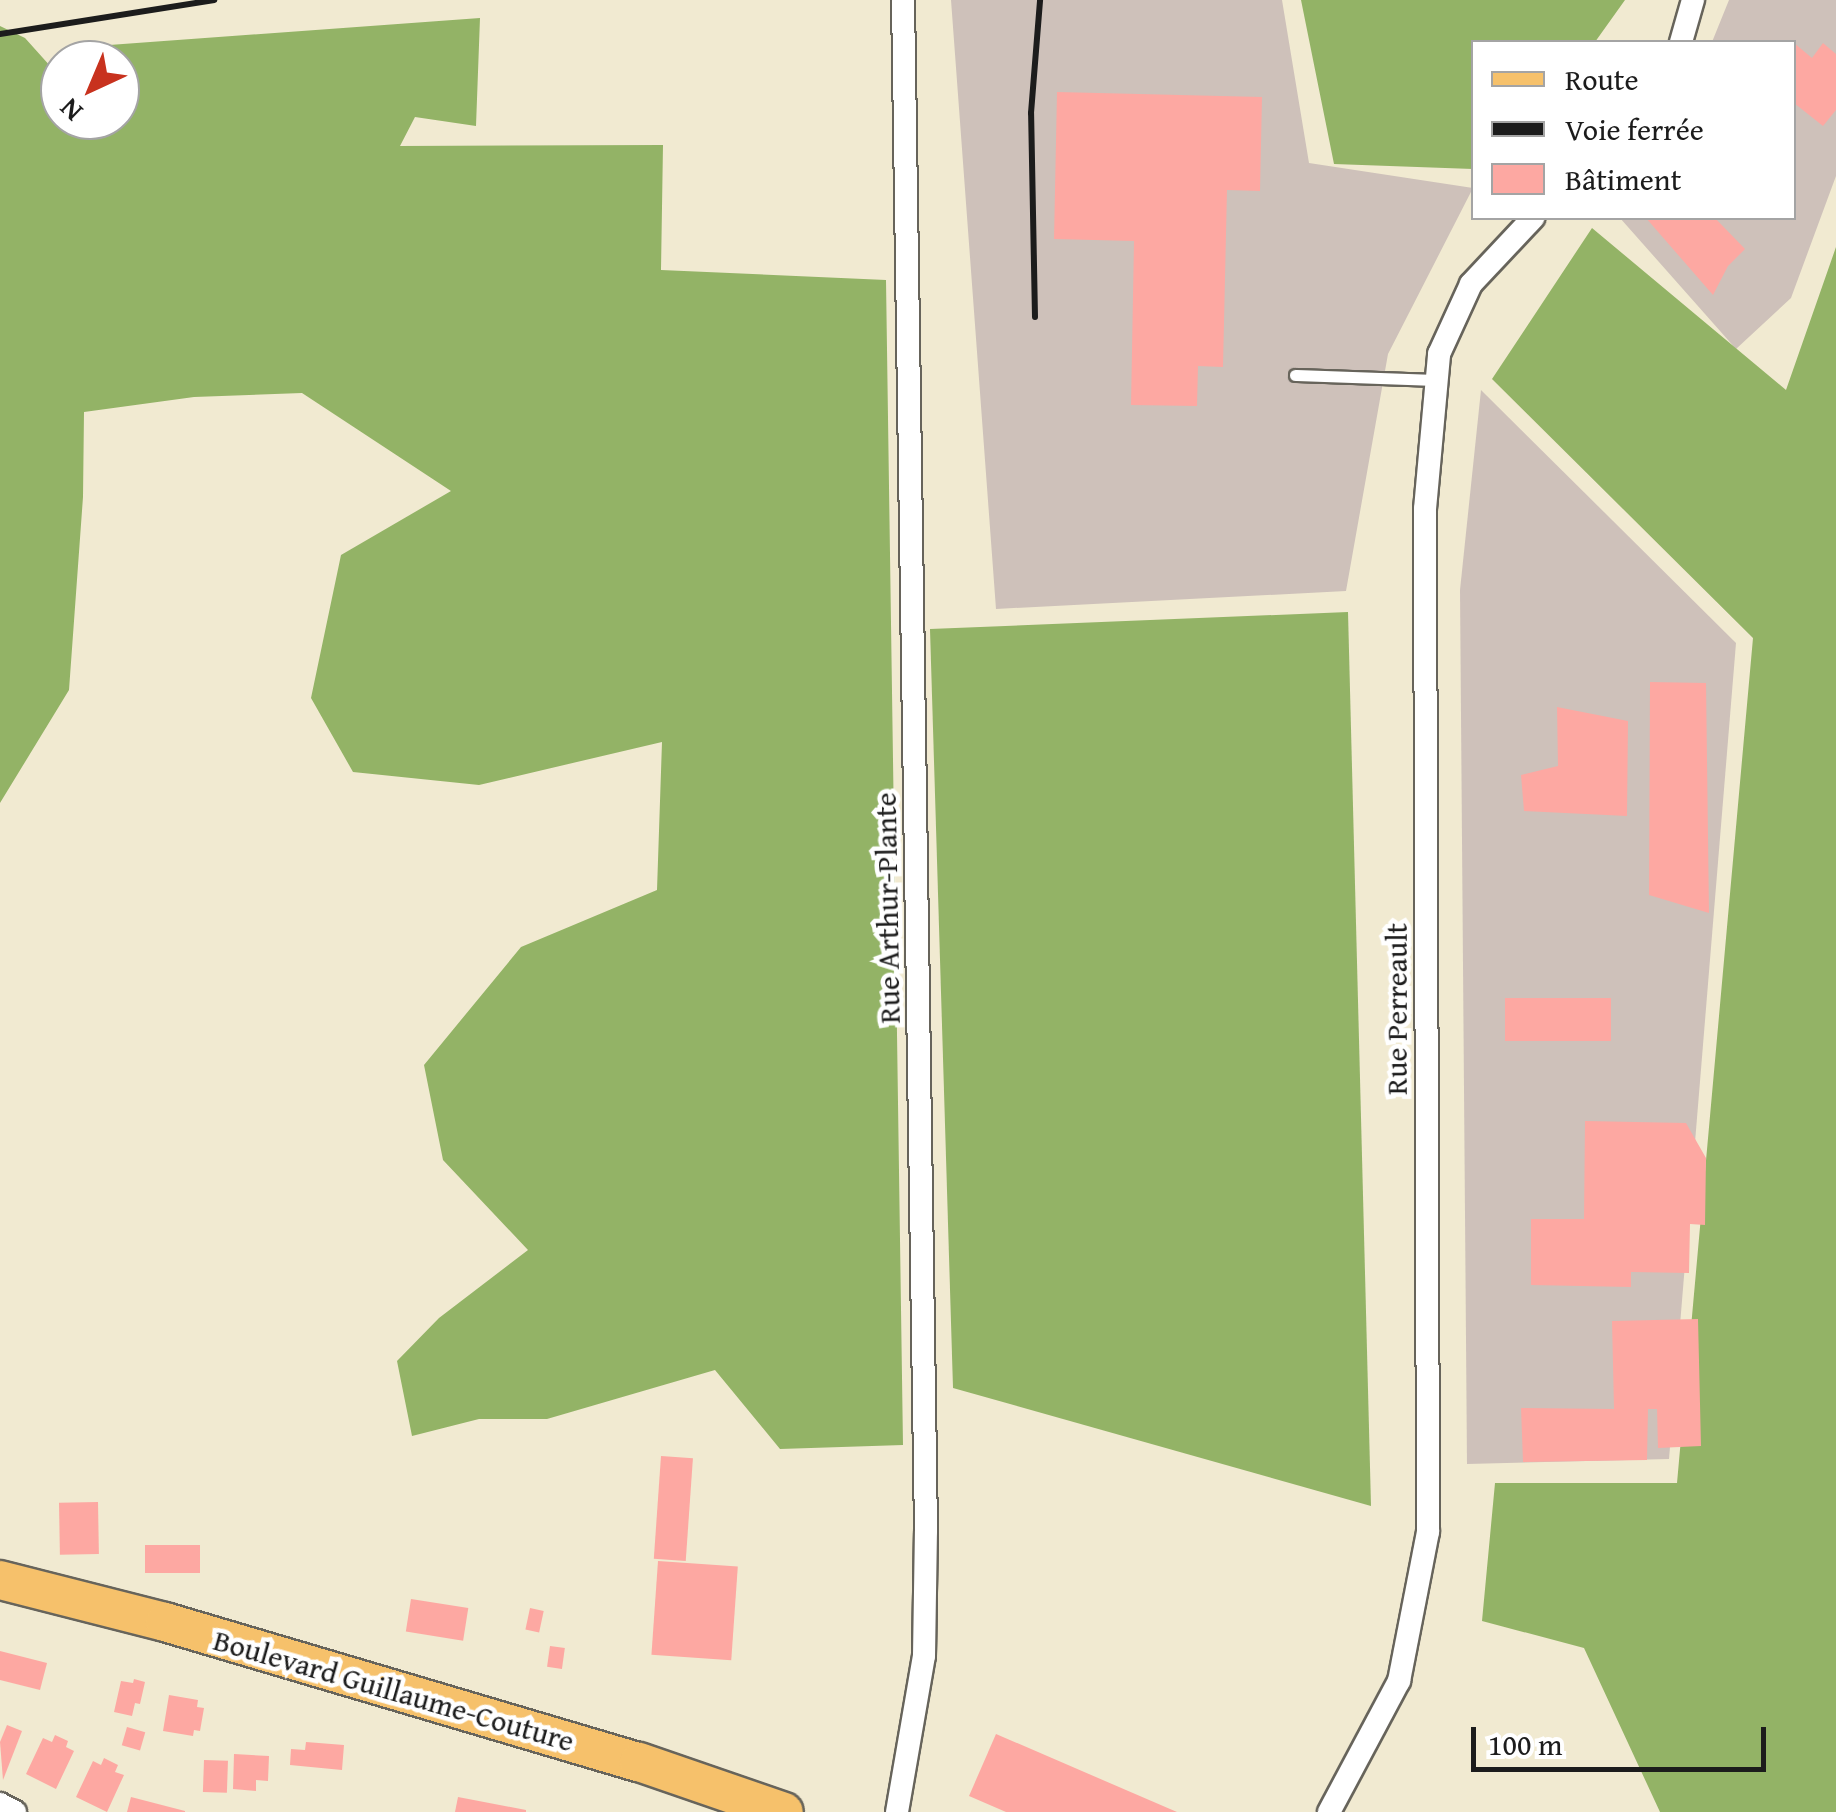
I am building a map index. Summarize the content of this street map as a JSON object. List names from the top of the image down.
{
  "streets": {
    "main road": ["Boulevard Guillaume-Couture"],
    "street": ["Rue Arthur-Plante", "Rue Perreault"]
  },
  "legend": ["Route", "Voie ferrée", "Bâtiment"],
  "scale_bar": "100 m",
  "north": "bottom left"
}
